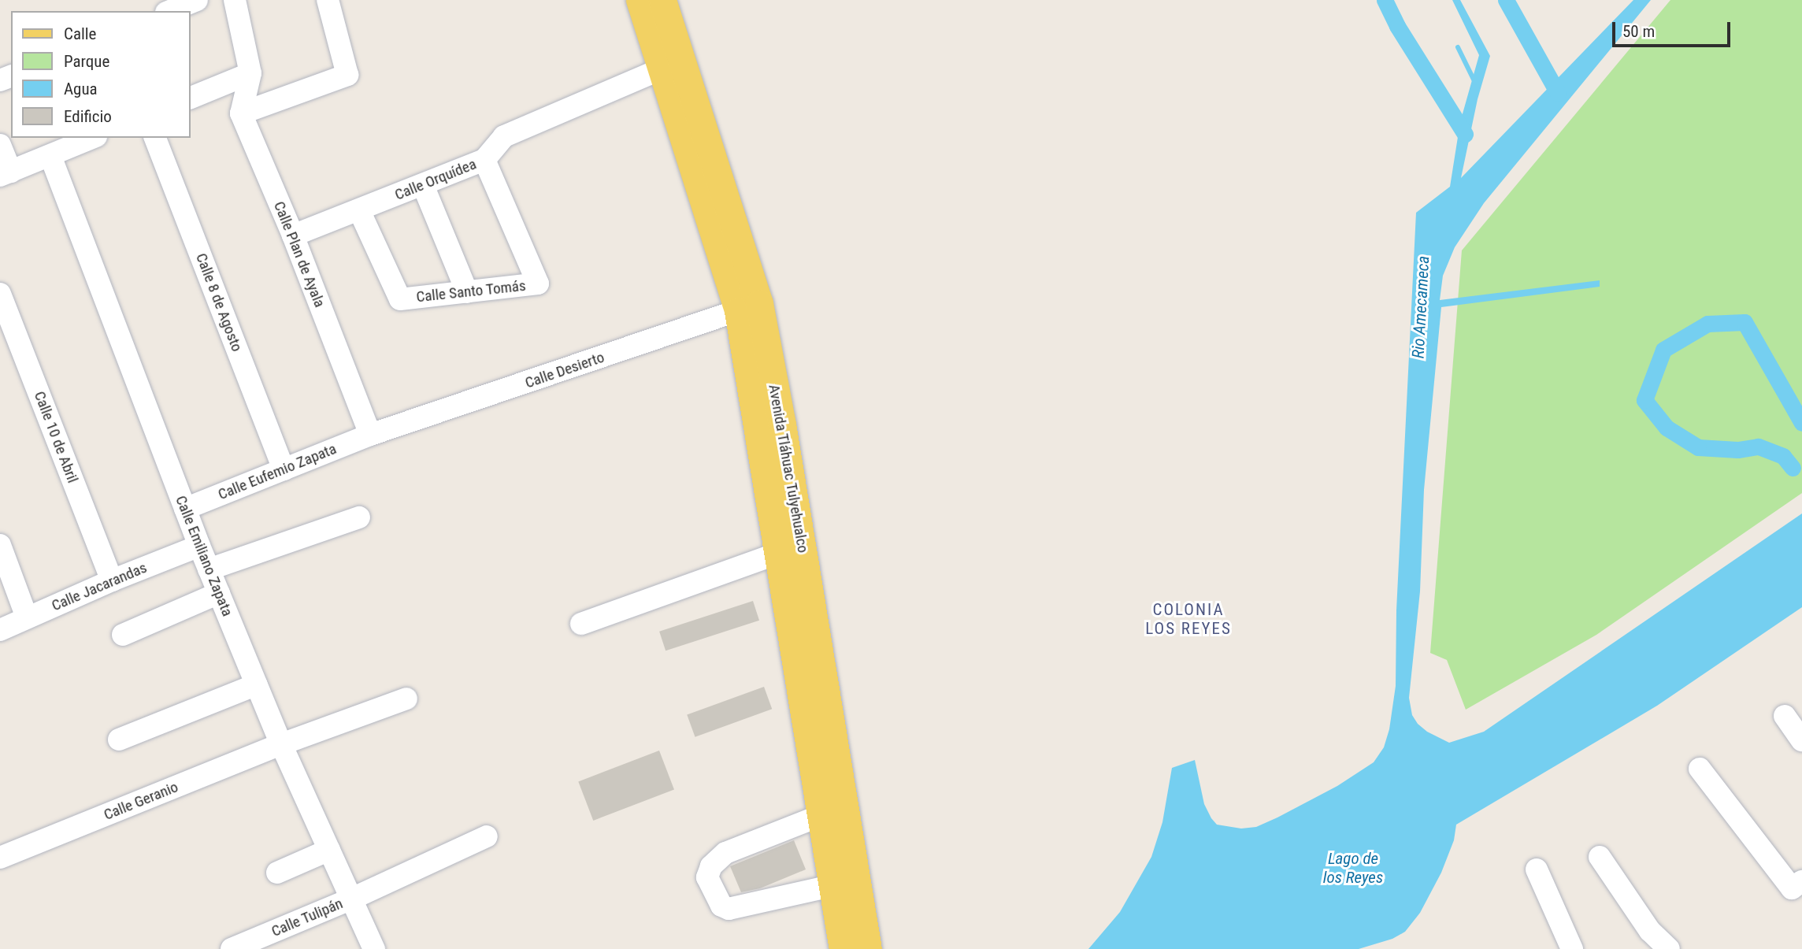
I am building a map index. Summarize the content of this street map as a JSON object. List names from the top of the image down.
{
  "streets": {
    "main road": ["Avenida Tláhuac Tulyehualco"],
    "street": [
      "Calle Orquídea",
      "Calle Plan de Ayala",
      "Calle Santo Tomás",
      "Calle 8 de Agosto",
      "Calle Desierto",
      "Calle 10 de Abril",
      "Calle Eufemio Zapata",
      "Calle Emiliano Zapata",
      "Calle Jacarandas",
      "Calle Geranio",
      "Calle Tulipán"
    ]
  },
  "crossings": [
    ["Calle Orquídea", "Calle Plan de Ayala"],
    ["Calle Orquídea", "Calle Santo Tomás"],
    ["Calle Orquídea", "Avenida Tláhuac Tulyehualco"],
    ["Calle Plan de Ayala", "Calle Desierto"],
    ["Calle Plan de Ayala", "Calle Eufemio Zapata"],
    ["Calle 8 de Agosto", "Calle Eufemio Zapata"],
    ["Calle Desierto", "Avenida Tláhuac Tulyehualco"],
    ["Calle Desierto", "Calle Eufemio Zapata"],
    ["Calle 10 de Abril", "Calle Jacarandas"],
    ["Calle Eufemio Zapata", "Calle Emiliano Zapata"],
    ["Calle Emiliano Zapata", "Calle Jacarandas"],
    ["Calle Emiliano Zapata", "Calle Geranio"],
    ["Calle Emiliano Zapata", "Calle Tulipán"]
  ],
  "districts": ["COLONIA LOS REYES"],
  "water": ["Rio Amecameca", "Lago de los Reyes"],
  "legend": [
    "Calle",
    "Parque",
    "Agua",
    "Edificio"
  ],
  "scale_bar": "50 m"
}
